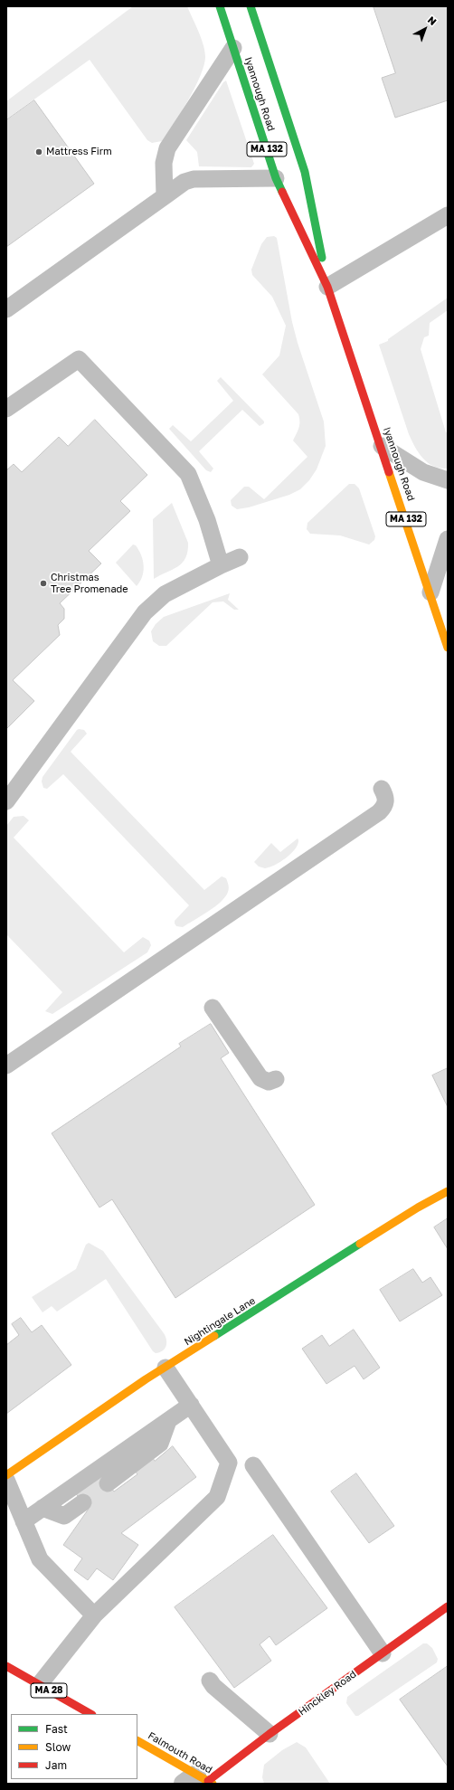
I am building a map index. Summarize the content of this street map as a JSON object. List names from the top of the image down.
{
  "streets": {
    "main road": [
      "Iyannough Road",
      "MA 132",
      "Nightingale Lane",
      "MA 28",
      "Hinckley Road",
      "Falmouth Road"
    ]
  },
  "crossings": [
    ["Hinckley Road", "Falmouth Road"]
  ],
  "places": ["Mattress Firm", "Christmas Tree Promenade"],
  "legend": ["Fast", "Slow", "Jam"],
  "north": "top right"
}
